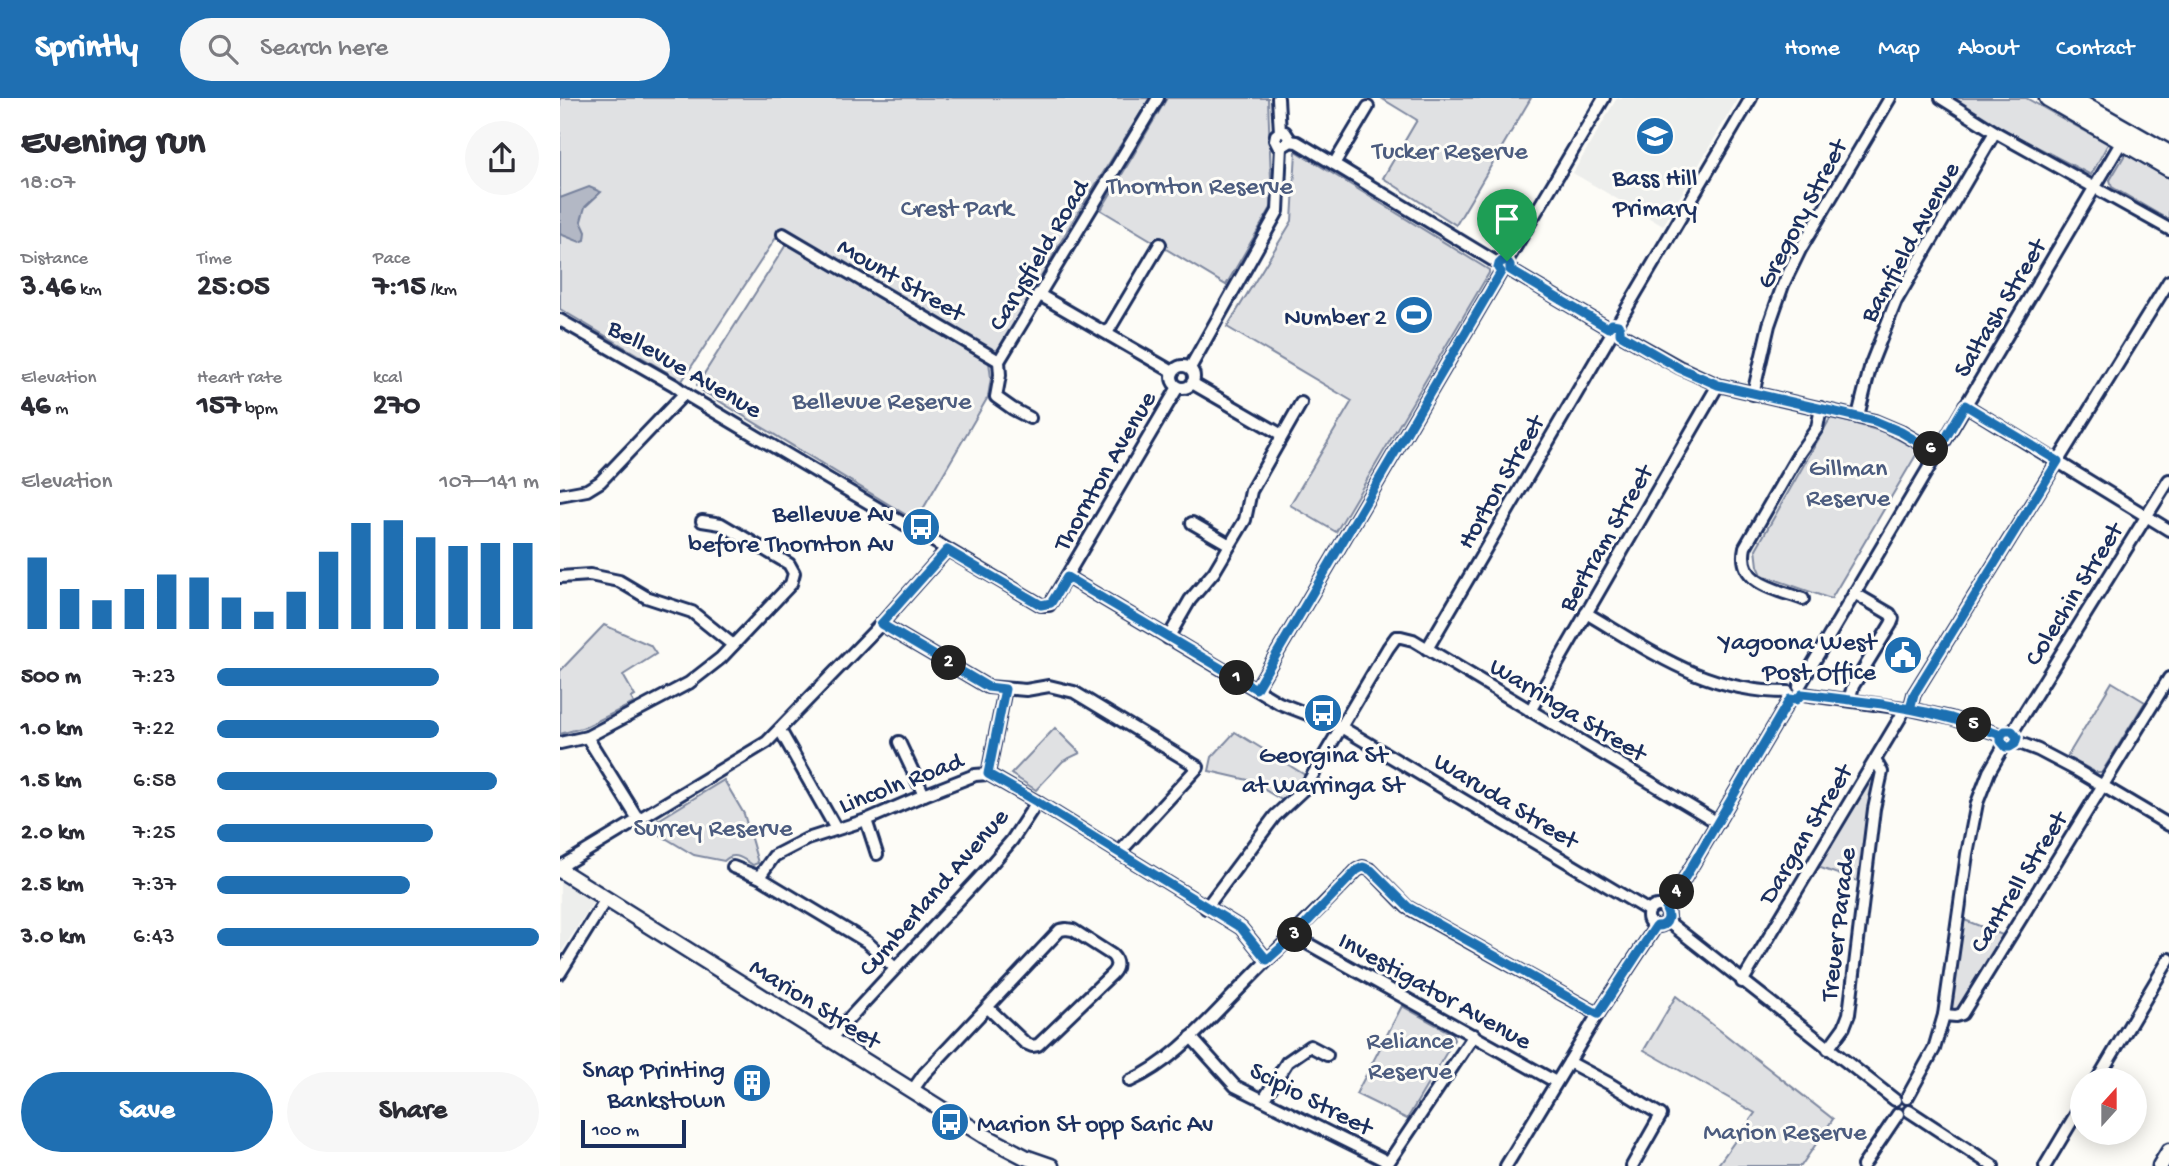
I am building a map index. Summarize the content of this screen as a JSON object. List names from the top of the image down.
{
  "streets": {
    "main road": ["Marion Street"],
    "street": [
      "Gregory Street",
      "Bamfield Avenue",
      "Carysfield Road",
      "Mount Street",
      "Saltash Street",
      "Bellevue Avenue",
      "Thornton Avenue",
      "Horton Street",
      "Bertram Street",
      "Colechin Street",
      "Warringa Street",
      "Lincoln Road",
      "Waruda Street",
      "Dargan Street",
      "Cantrell Street",
      "Cumberland Avenue",
      "Treuer Parade",
      "Investigator Avenue",
      "Scipio Street"
    ]
  },
  "crossings": [
    ["Carysfield Road", "Mount Street"],
    ["Bellevue Avenue", "Thornton Avenue"],
    ["Thornton Avenue", "Waruda Street"],
    ["Horton Street", "Warringa Street"],
    ["Bertram Street", "Warringa Street"],
    ["Warringa Street", "Lincoln Road"],
    ["Warringa Street", "Waruda Street"],
    ["Lincoln Road", "Cumberland Avenue"],
    ["Dargan Street", "Treuer Parade"],
    ["Cumberland Avenue", "Marion Street"]
  ],
  "parks": [
    "Tucker Reserve",
    "Thornton Reserve",
    "Crest Park",
    "Bellevue Reserve",
    "Gillman Reserve",
    "Surrey Reserve",
    "Reliance Reserve",
    "Marion Reserve"
  ],
  "places": {
    "school or university": ["Bass Hill Primary"],
    "sports": ["Number 2"],
    "bus stop": ["Bellevue Av before Thornton Av", "Georgina St at Warringa St", "Marion St opp Saric Av"],
    "public building": ["Yagoona West Post Office"],
    "building": ["Snap Printing Bankstown"]
  },
  "scale_bar": "100 m",
  "north": "top",
  "page": {
    "header": "Sprintly",
    "search": "Search here",
    "nav": [
      "Home",
      "Map",
      "About",
      "Contact"
    ],
    "heading": ["Evening run", "18:07"],
    "stats": [
      ["Distance", "3.46 km"],
      ["Time", "25:05"],
      ["Pace", "7:15 /km"],
      ["Elevation", "46 m"],
      ["Heart rate", "157 bpm"],
      ["kcal", "270"]
    ],
    "pins": [
      "6",
      "2",
      "1",
      "5",
      "4",
      "3"
    ],
    "chart": ["Elevation", "107–141 m"],
    "list": [
      {
        "name": "500 m",
        "note": "7:23"
      },
      {
        "name": "1.0 km",
        "note": "7:22"
      },
      {
        "name": "1.5 km",
        "note": "6:58"
      },
      {
        "name": "2.0 km",
        "note": "7:25"
      },
      {
        "name": "2.5 km",
        "note": "7:37"
      },
      {
        "name": "3.0 km",
        "note": "6:43"
      }
    ],
    "buttons": ["Save", "Share"],
    "scale": "100 m"
  }
}
